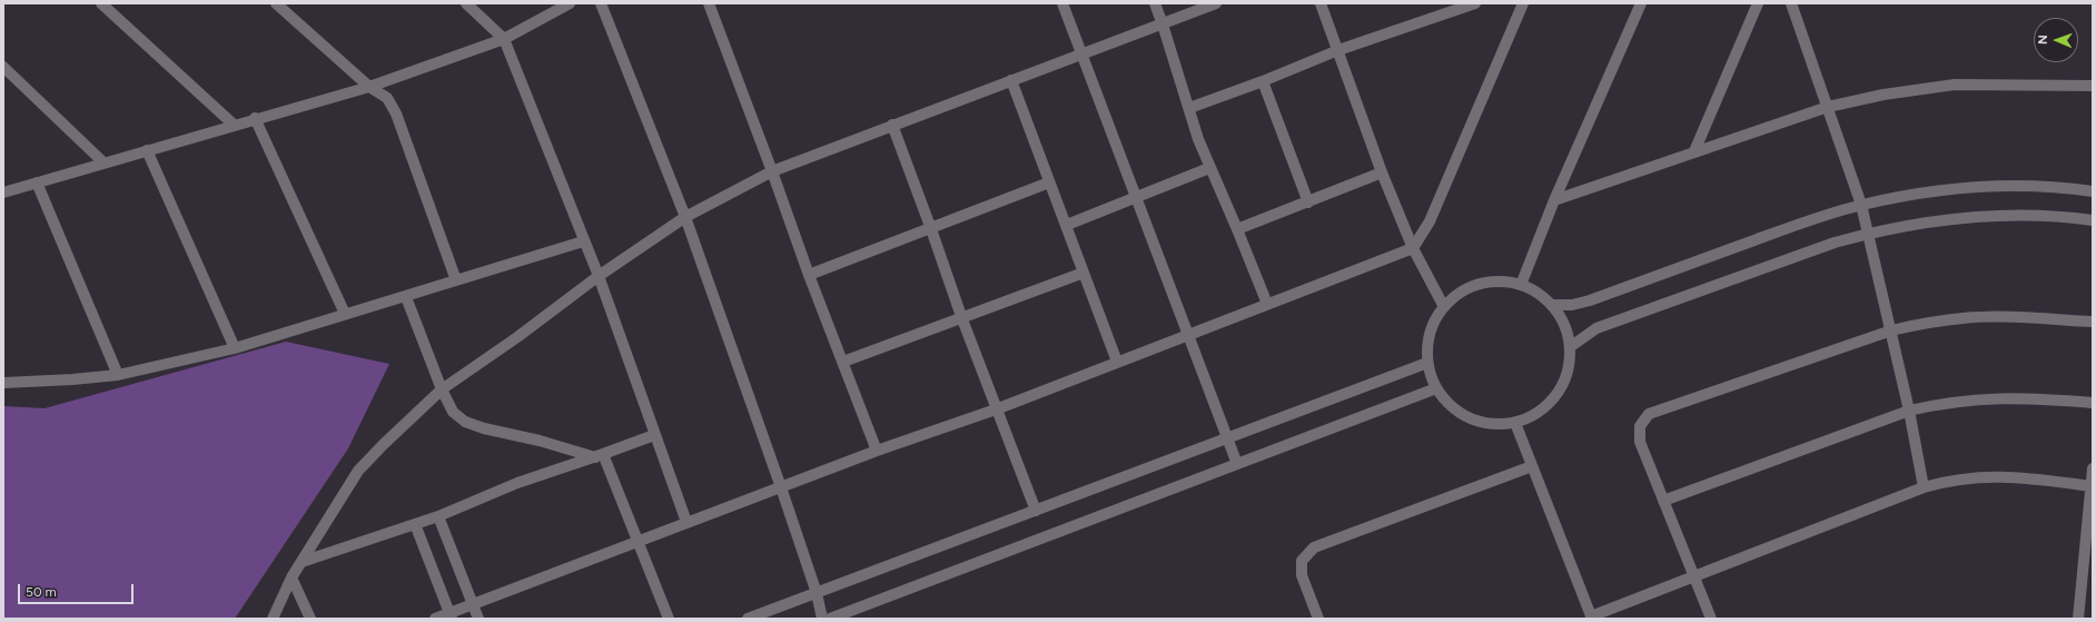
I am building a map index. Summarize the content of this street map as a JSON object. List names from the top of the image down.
{
  "scale_bar": "50 m",
  "north": "left"
}
